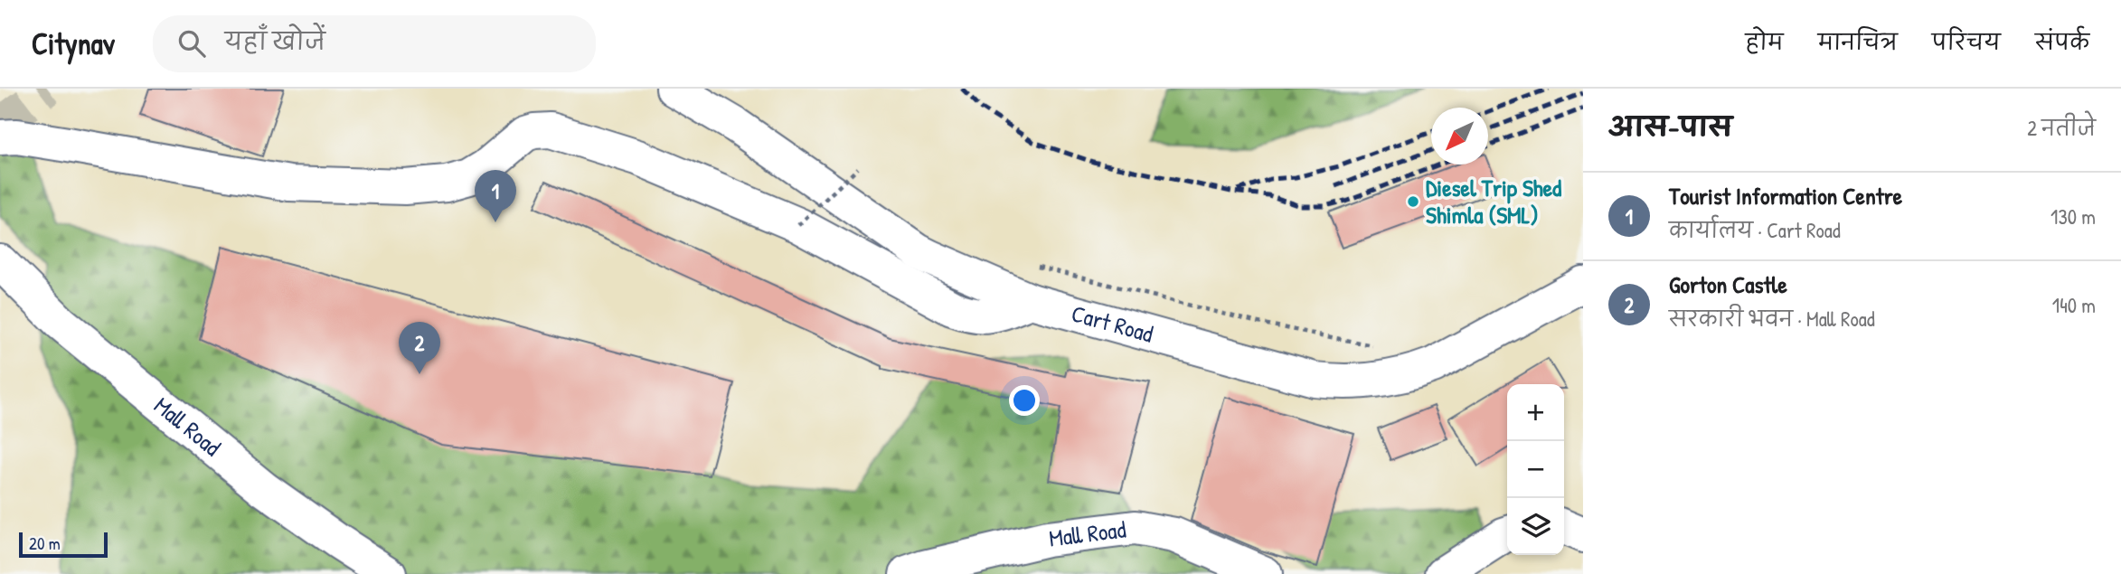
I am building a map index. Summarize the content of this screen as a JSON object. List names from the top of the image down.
{
  "streets": {
    "street": ["Cart Road", "Mall Road"]
  },
  "places": ["Diesel Trip Shed Shimla (SML)"],
  "scale_bar": "20 m",
  "north": "bottom left",
  "page": {
    "header": "Citynav",
    "search": "यहाँ खोजें",
    "nav": [
      "होम",
      "मानचित्र",
      "परिचय",
      "संपर्क"
    ],
    "heading": ["आस-पास", "2 नतीजे"],
    "pins": ["1", "2"],
    "list": [
      {
        "mark": "1",
        "name": "Tourist Information Centre",
        "note": "कार्यालय · Cart Road",
        "value": "130 m"
      },
      {
        "mark": "2",
        "name": "Gorton Castle",
        "note": "सरकारी भवन · Mall Road",
        "value": "140 m"
      }
    ],
    "map_buttons": ["+", "−"],
    "scale": "20 m"
  }
}
